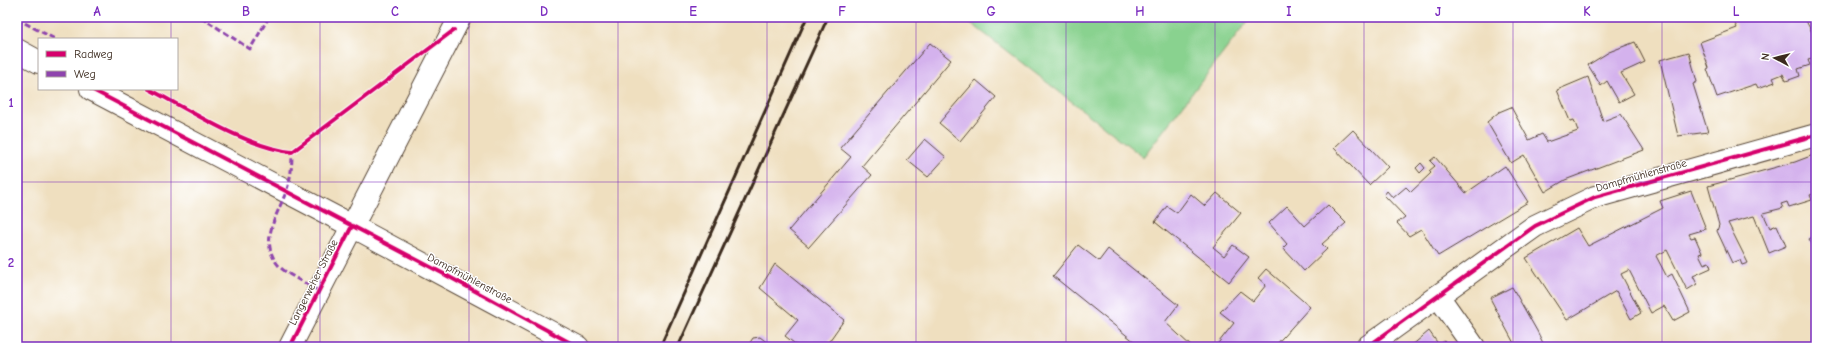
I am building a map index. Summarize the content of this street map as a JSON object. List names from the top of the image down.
{
  "streets": {
    "street": ["Dampfmühlenstraße", "Langerweher Straße"]
  },
  "crossings": [
    ["Dampfmühlenstraße", "Langerweher Straße"]
  ],
  "legend": ["Radweg", "Weg"],
  "north": "left",
  "grid": {
    "columns": [
      "A",
      "B",
      "C",
      "D",
      "E",
      "F",
      "G",
      "H",
      "I",
      "J",
      "K",
      "L"
    ],
    "rows": ["1", "2"]
  }
}
